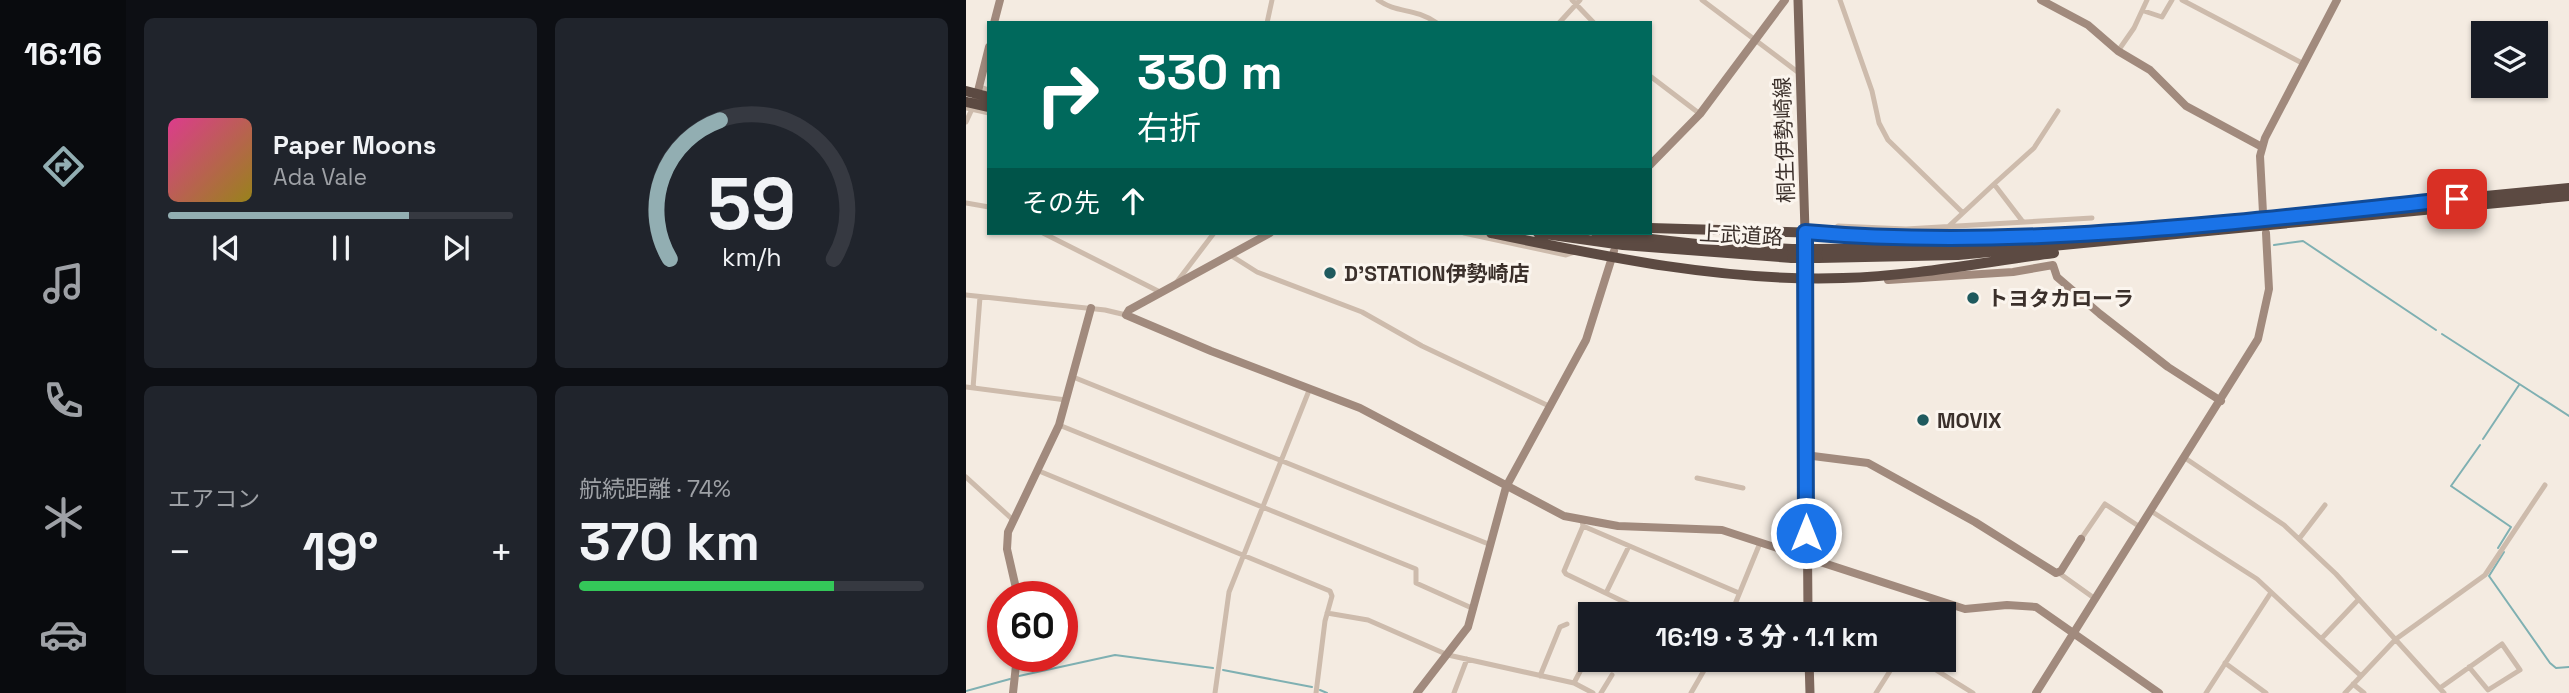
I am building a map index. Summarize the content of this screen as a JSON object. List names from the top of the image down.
{
  "streets": {
    "highway": ["上武道路"],
    "main road": ["桐生伊勢崎線"]
  },
  "places": ["D'STATION伊勢崎店", "トヨタカローラ", "MOVIX"],
  "page": {
    "tabs": "16:16",
    "turn": ["330 m", "右折"],
    "song": ["Paper Moons", "Ada Vale"],
    "then": "その先",
    "tile": [
      "エアコン",
      ["航続距離 · 74%", "370 km"]
    ],
    "heat": ["−", "19°", "+"],
    "limit": "60",
    "trip": "16:19 · 3 分 · 1.1 km",
    "gauge": ["59", "km/h"]
  }
}
